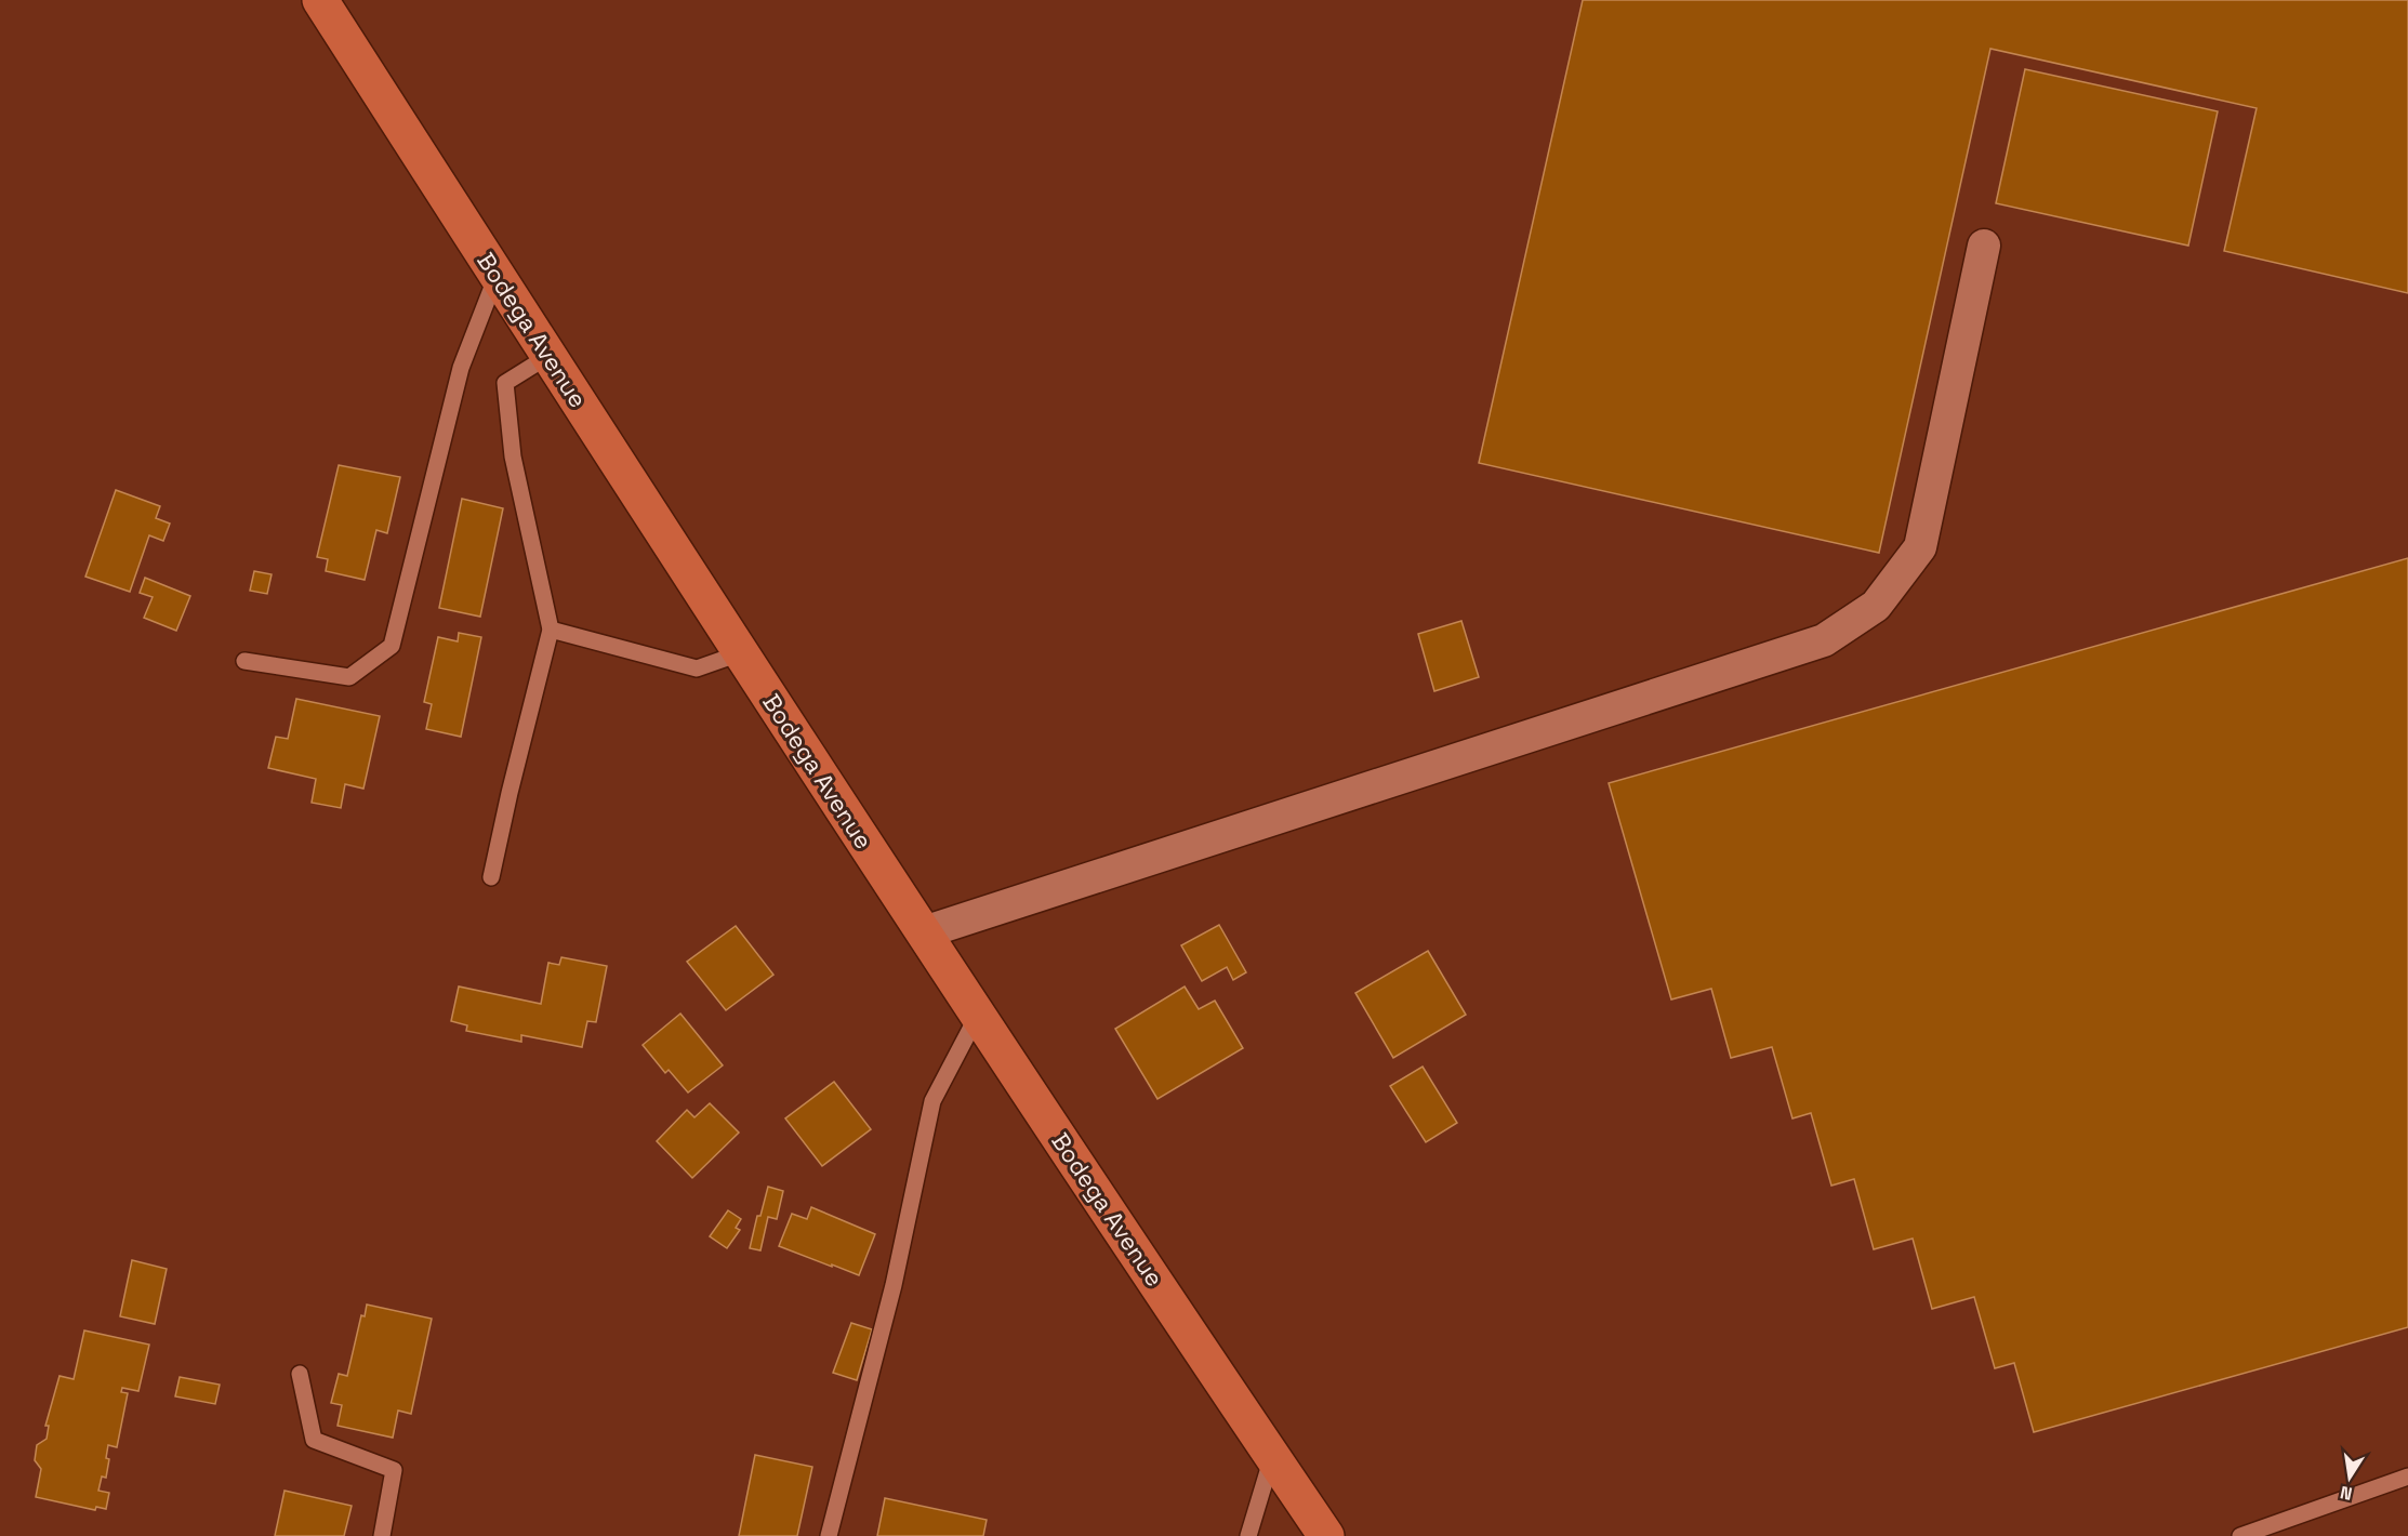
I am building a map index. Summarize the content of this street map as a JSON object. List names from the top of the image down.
{
  "streets": {
    "main road": ["Bodega Avenue"]
  },
  "north": "bottom"
}
